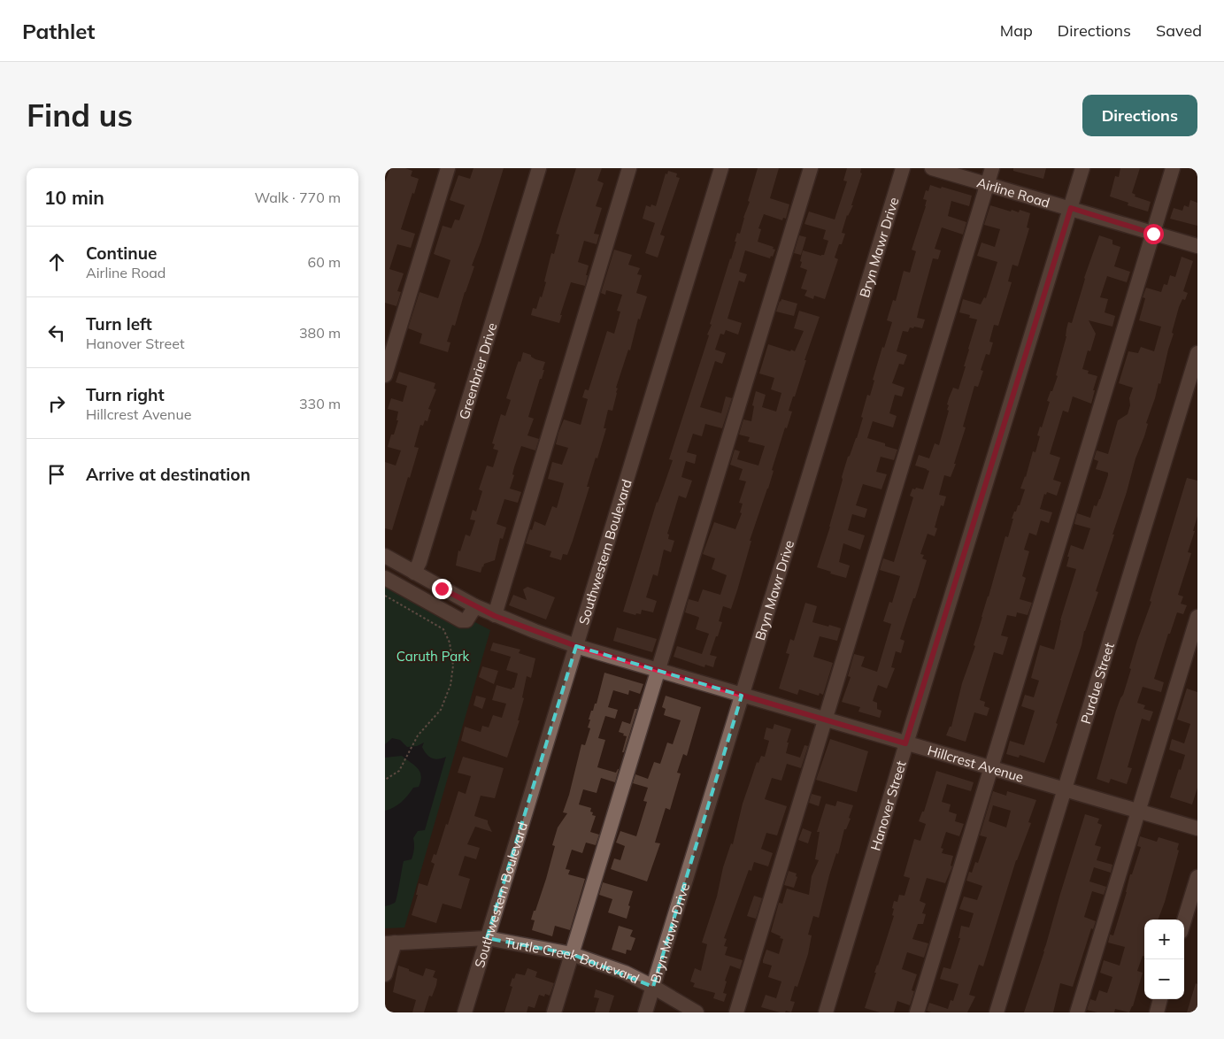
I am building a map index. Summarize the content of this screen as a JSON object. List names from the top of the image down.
{
  "streets": {
    "street": [
      "Airline Road",
      "Bryn Mawr Drive",
      "Greenbrier Drive",
      "Southwestern Boulevard",
      "Purdue Street",
      "Hillcrest Avenue",
      "Hanover Street",
      "Turtle Creek Boulevard"
    ]
  },
  "crossings": [
    ["Airline Road", "Hanover Street"],
    ["Bryn Mawr Drive", "Hillcrest Avenue"],
    ["Bryn Mawr Drive", "Turtle Creek Boulevard"],
    ["Greenbrier Drive", "Hillcrest Avenue"],
    ["Southwestern Boulevard", "Hillcrest Avenue"],
    ["Southwestern Boulevard", "Turtle Creek Boulevard"],
    ["Purdue Street", "Hillcrest Avenue"],
    ["Hillcrest Avenue", "Hanover Street"]
  ],
  "parks": ["Caruth Park"],
  "page": {
    "header": "Pathlet",
    "nav": ["Map", "Directions", "Saved"],
    "buttons": "Directions",
    "title": "Find us",
    "heading": ["10 min", "Walk · 770 m"],
    "list": [
      ["Continue", "Airline Road", "60 m"],
      ["Turn left", "Hanover Street", "380 m"],
      ["Turn right", "Hillcrest Avenue", "330 m"],
      "Arrive at destination"
    ],
    "map_buttons": ["+", "−"]
  }
}
